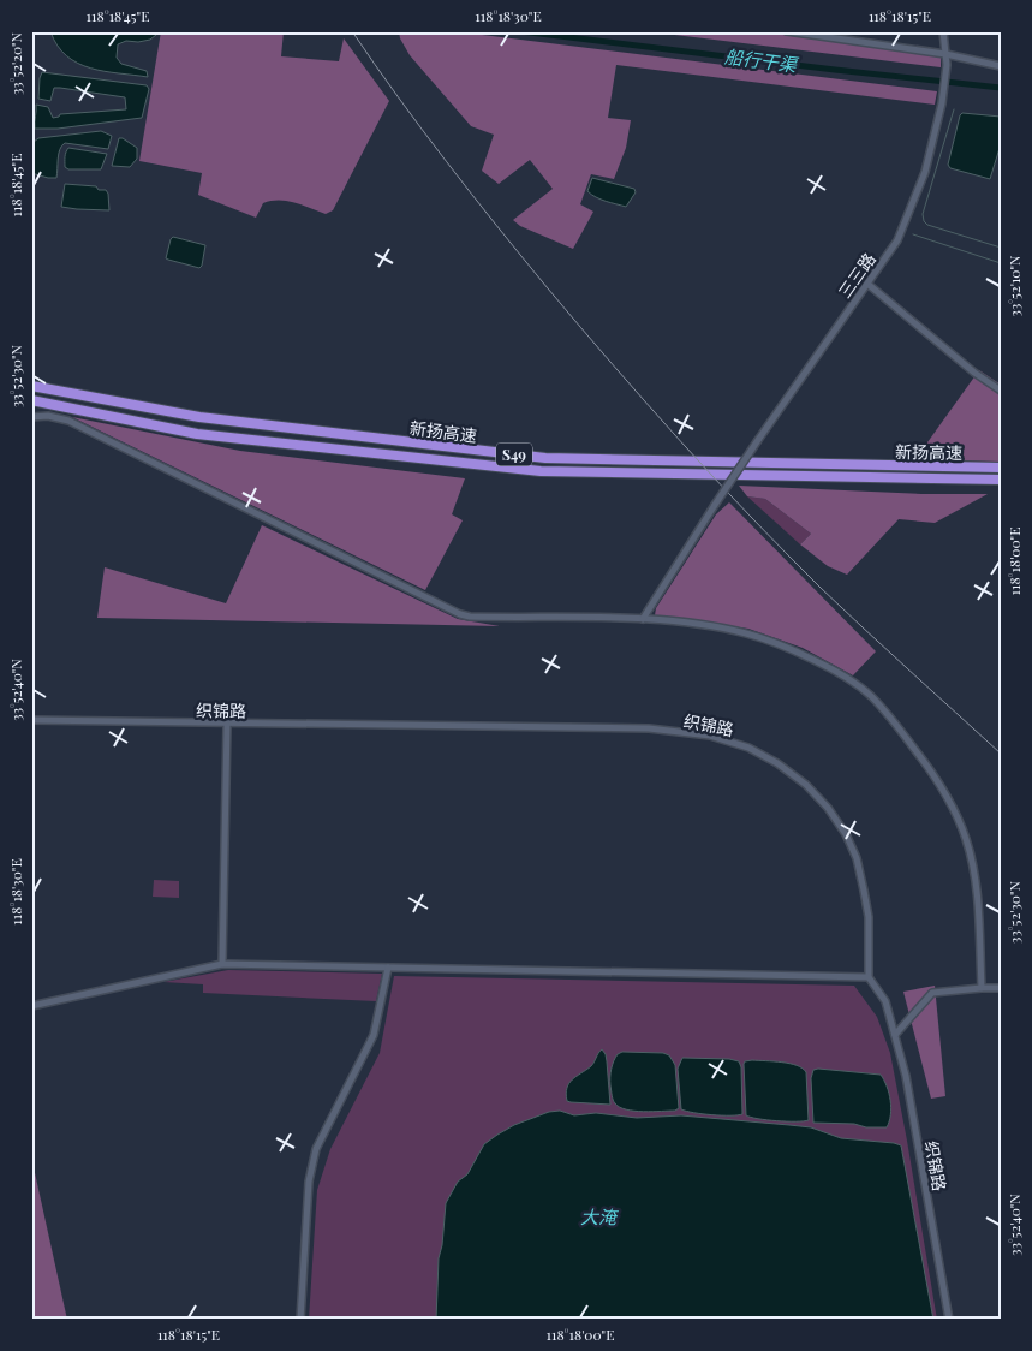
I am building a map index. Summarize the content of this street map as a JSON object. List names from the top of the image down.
{
  "streets": {
    "highway": ["新扬高速", "S49"],
    "street": ["三三路", "织锦路"]
  },
  "water": ["船行干渠", "大淹"],
  "coordinates": [
    "118°18'45\"E",
    "118°18'30\"E",
    "118°18'15\"E",
    "33°52'20\"N",
    "33°52'10\"N",
    "33°52'30\"N",
    "118°18'00\"E",
    "33°52'40\"N"
  ]
}
